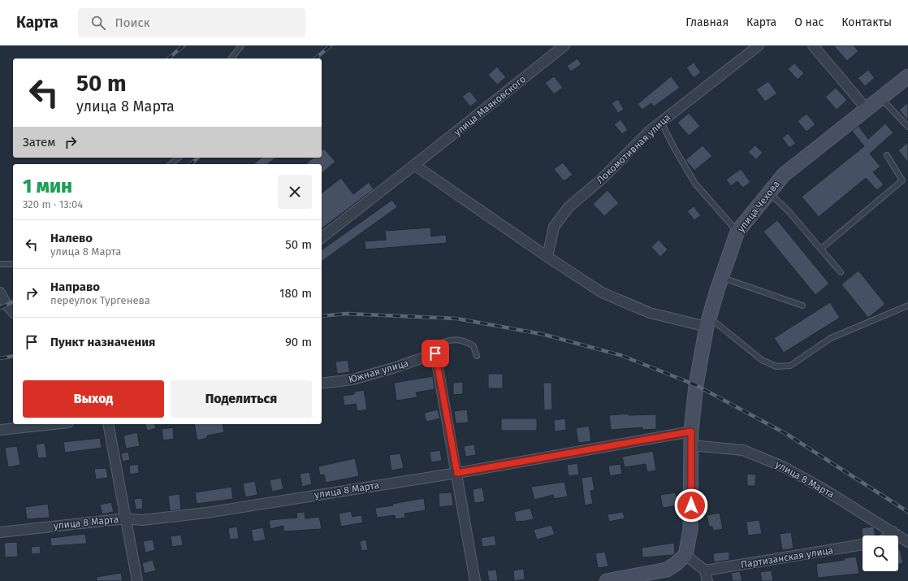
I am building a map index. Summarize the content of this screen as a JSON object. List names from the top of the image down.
{
  "streets": {
    "street": [
      "улица Маяковского",
      "Локомотивная улица",
      "улица Чехова",
      "Южная улица",
      "улица 8 Марта",
      "Партизанская улица"
    ]
  },
  "crossings": [
    ["улица Чехова", "улица 8 Марта"]
  ],
  "page": {
    "header": "Карта",
    "search": "Поиск",
    "nav": [
      "Главная",
      "Карта",
      "О нас",
      "Контакты"
    ],
    "turn": ["50 m", "улица 8 Марта"],
    "then": "Затем",
    "heading": ["1 мин", "320 m · 13:04"],
    "list": [
      {
        "name": "Налево",
        "note": "улица 8 Марта",
        "value": "50 m"
      },
      {
        "name": "Направо",
        "note": "переулок Тургенева",
        "value": "180 m"
      },
      {
        "name": "Пункт назначения",
        "value": "90 m"
      }
    ],
    "buttons": ["Выход", "Поделиться"]
  }
}
